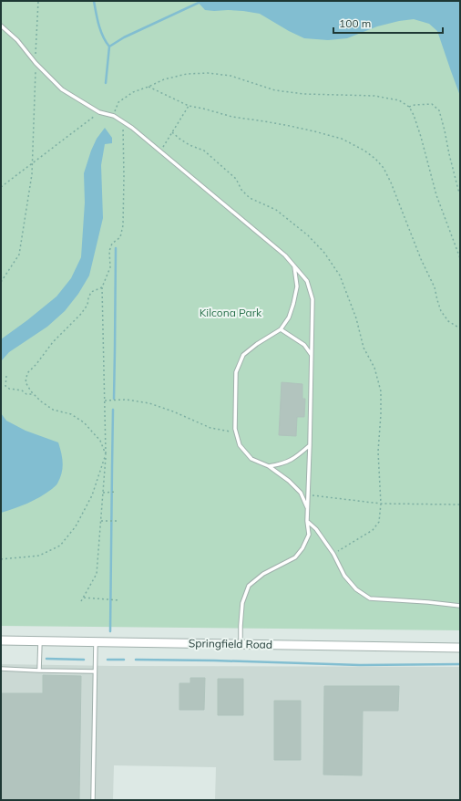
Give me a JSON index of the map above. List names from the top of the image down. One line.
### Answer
{"streets":{"street":["Springfield Road"]},"parks":["Kilcona Park"],"scale_bar":"100 m"}
